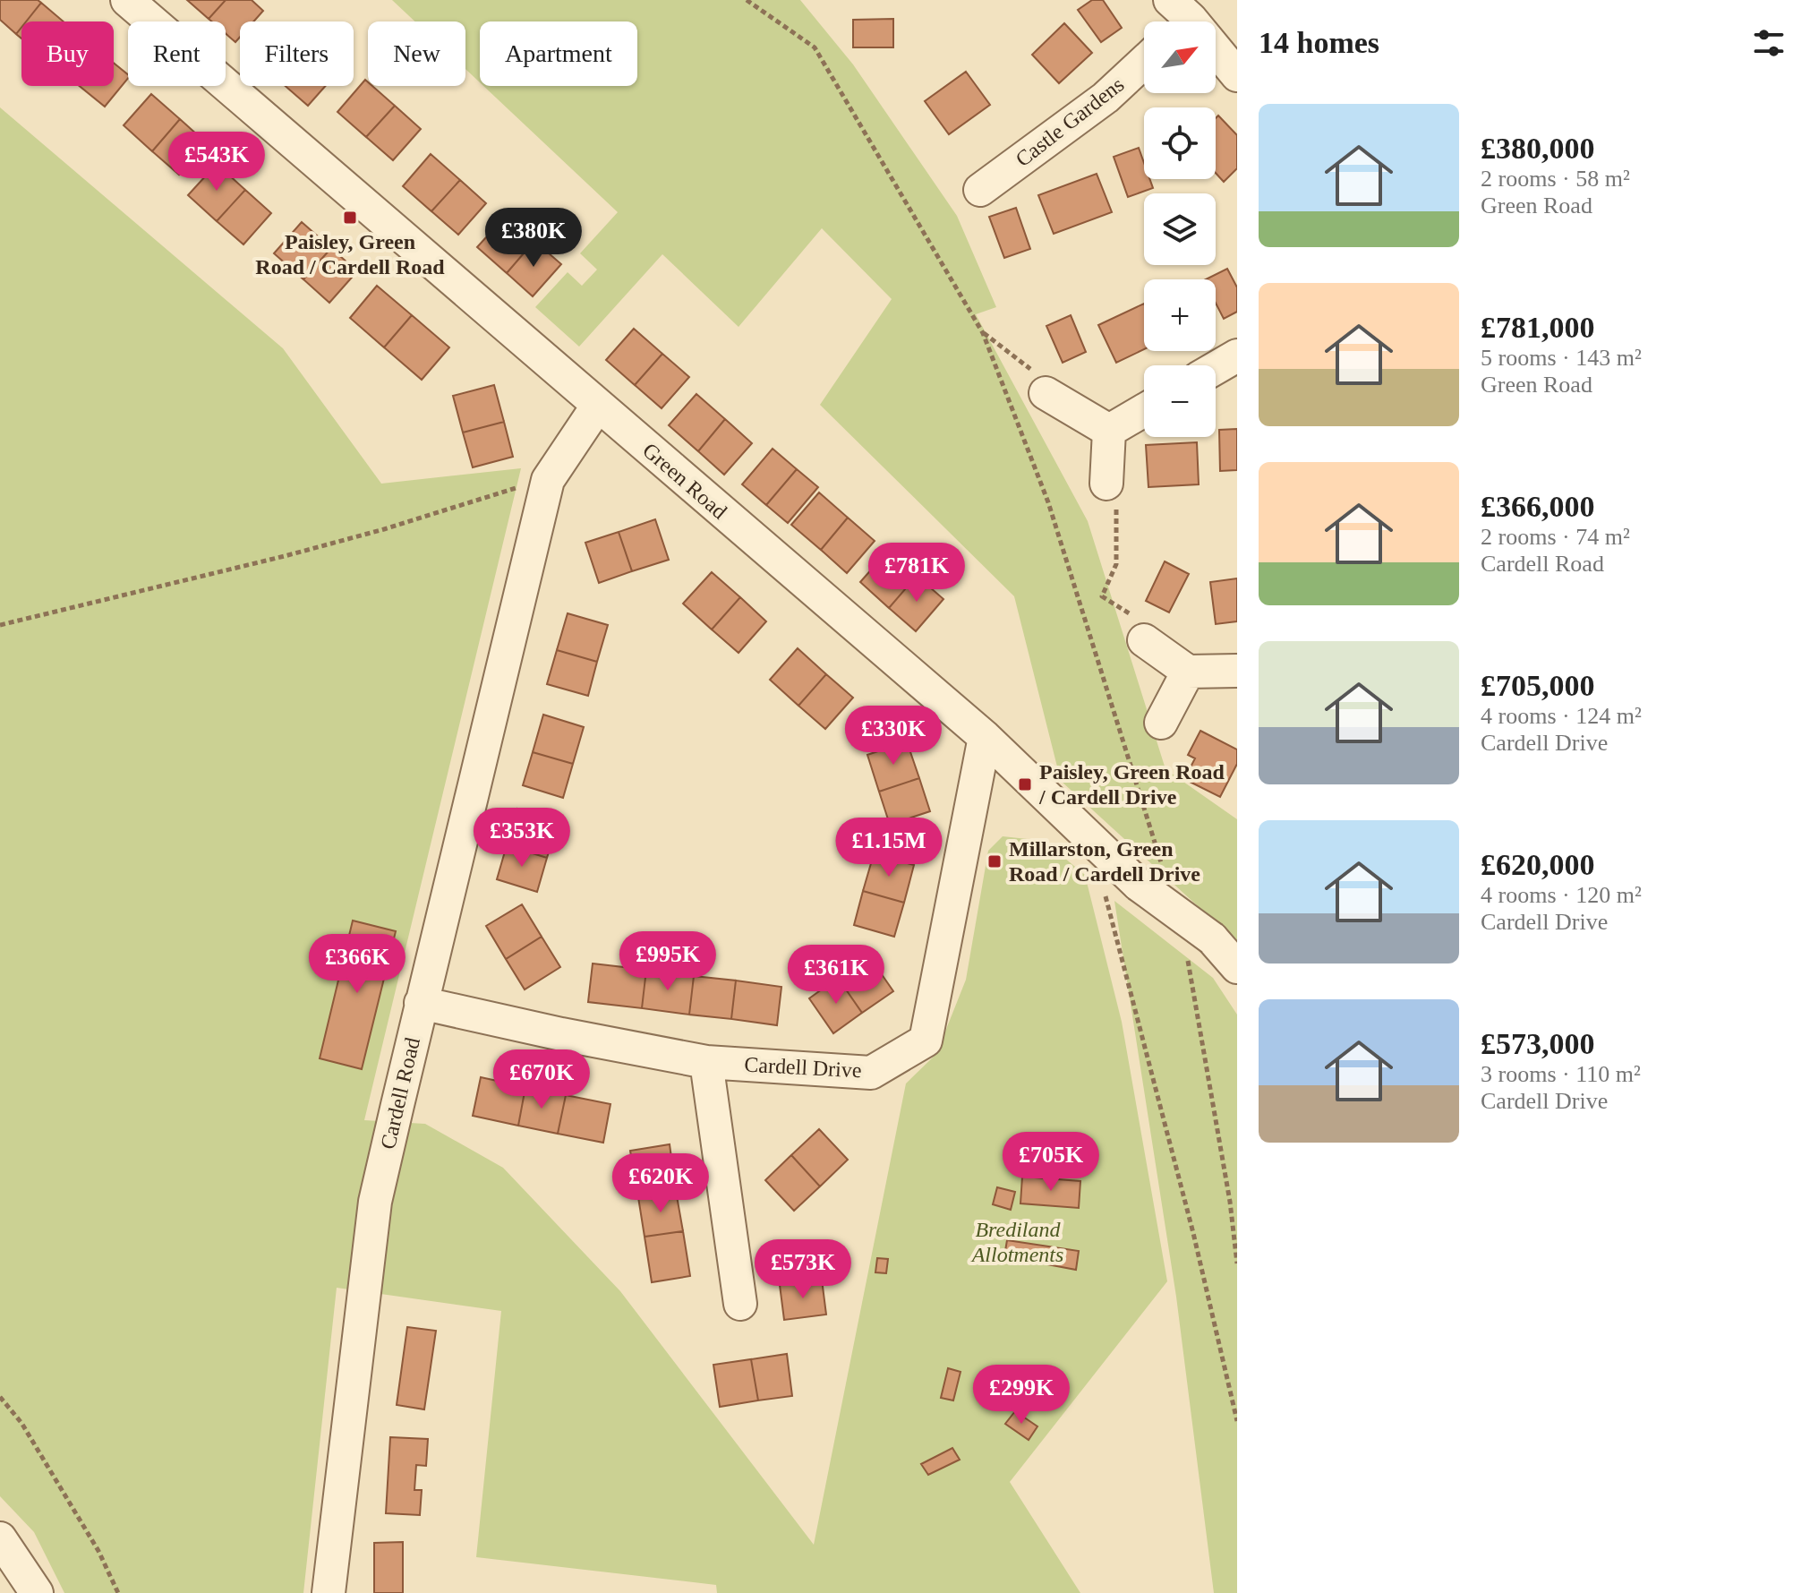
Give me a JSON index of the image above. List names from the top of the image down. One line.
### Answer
{"streets":{"street":["Castle Gardens","Green Road","Cardell Drive","Cardell Road"]},"crossings":[["Green Road","Cardell Drive"],["Green Road","Cardell Road"],["Cardell Drive","Cardell Road"]],"parks":["Brediland Allotments"],"places":{"transit":["Paisley, Green Road / Cardell Road","Paisley, Green Road / Cardell Drive","Millarston, Green Road / Cardell Drive"]},"north":"top right","page":{"heading":"14 homes","map_buttons":["+","−"],"chip":["Buy","Rent","Filters","New","Apartment"],"list":[{"name":"£380,000","note":"2 rooms · 58 m² · Green Road"},{"name":"£781,000","note":"5 rooms · 143 m² · Green Road"},{"name":"£366,000","note":"2 rooms · 74 m² · Cardell Road"},{"name":"£705,000","note":"4 rooms · 124 m² · Cardell Drive"},{"name":"£620,000","note":"4 rooms · 120 m² · Cardell Drive"},{"name":"£573,000","note":"3 rooms · 110 m² · Cardell Drive"}],"price":["£543K","£380K","£781K","£330K","£353K","£1.15M","£995K","£366K","£361K","£670K","£705K","£620K","£573K","£299K"]}}
